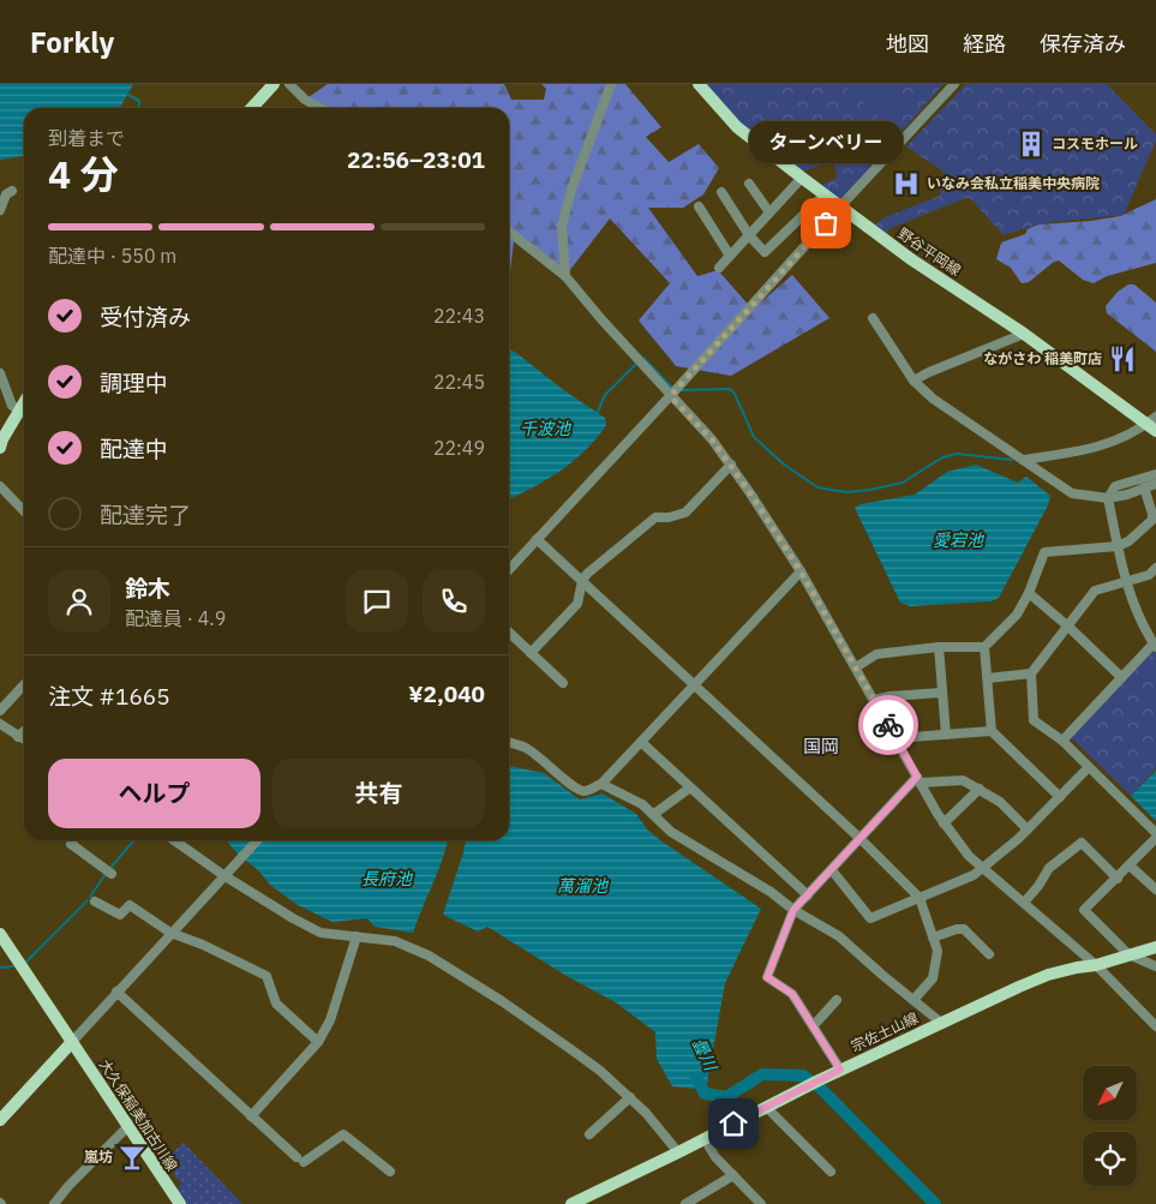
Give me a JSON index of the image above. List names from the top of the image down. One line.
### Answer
{"streets":{"main road":["野谷平岡線","宗佐土山線","大久保稲美加古川線"]},"districts":["国岡"],"water":["千波池","愛宕池","長府池","萬溜池","曇川"],"places":{"building":["コスモホール"],"hospital":["いなみ会私立稲美中央病院"],"other":["ターンベリー"],"restaurant":["ながさわ 稲美町店"],"bar":["嵐坊"]},"north":"bottom left","page":{"header":"Forkly","nav":["地図","経路","保存済み"],"heading":["4 分","到着まで","22:56–23:01"],"panel":["鈴木","配達員 · 4.9","注文 #1665","¥2,040"],"bubble":"ターンベリー","bar":"配達中 · 550 m","list":[["受付済み","22:43"],["調理中","22:45"],["配達中","22:49"],"配達完了"],"buttons":["ヘルプ","共有"]}}
